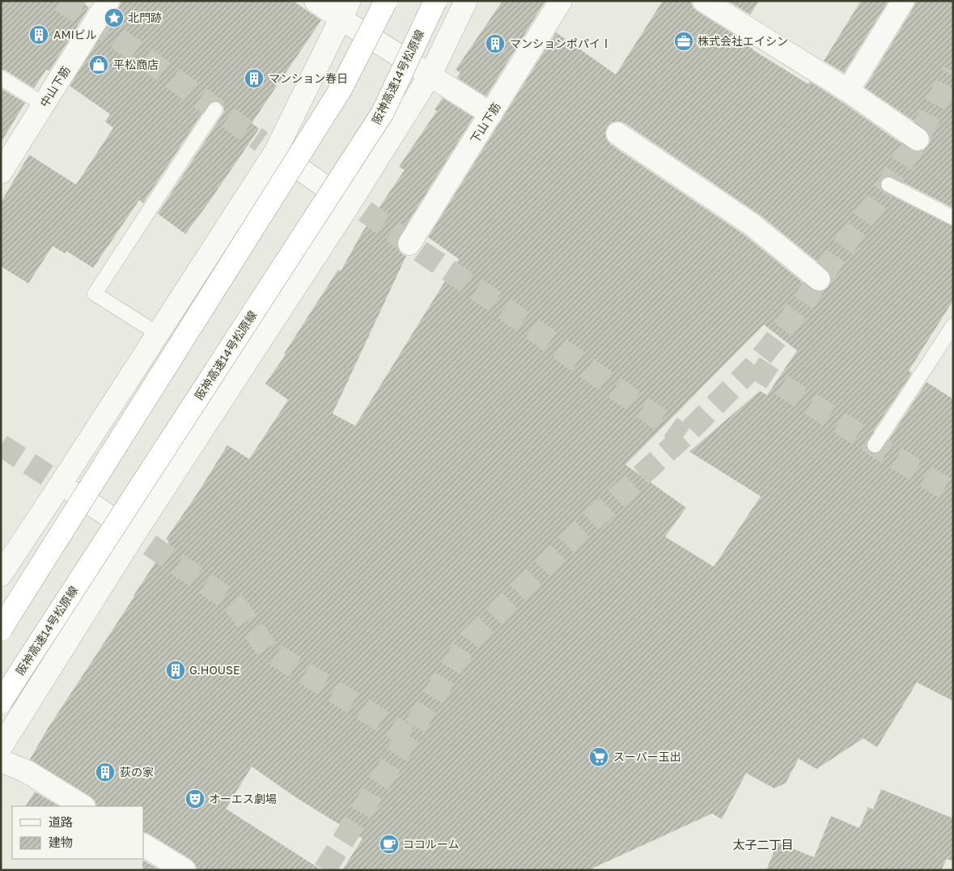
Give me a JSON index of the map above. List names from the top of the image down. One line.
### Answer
{"streets":{"highway":["阪神高速14号松原線"],"street":["中山下筋","下山下筋"]},"districts":["太子二丁目"],"places":{"place":["北門跡"],"building":["AMIビル","マンションポパイⅠ","マンション春日","G.HOUSE","荻の家"],"office":["株式会社エイシン"],"shop":["平松商店"],"supermarket":["スーパー玉出"],"theatre":["オーエス劇場"],"cafe":["ココルーム"]},"legend":["道路","建物"]}
